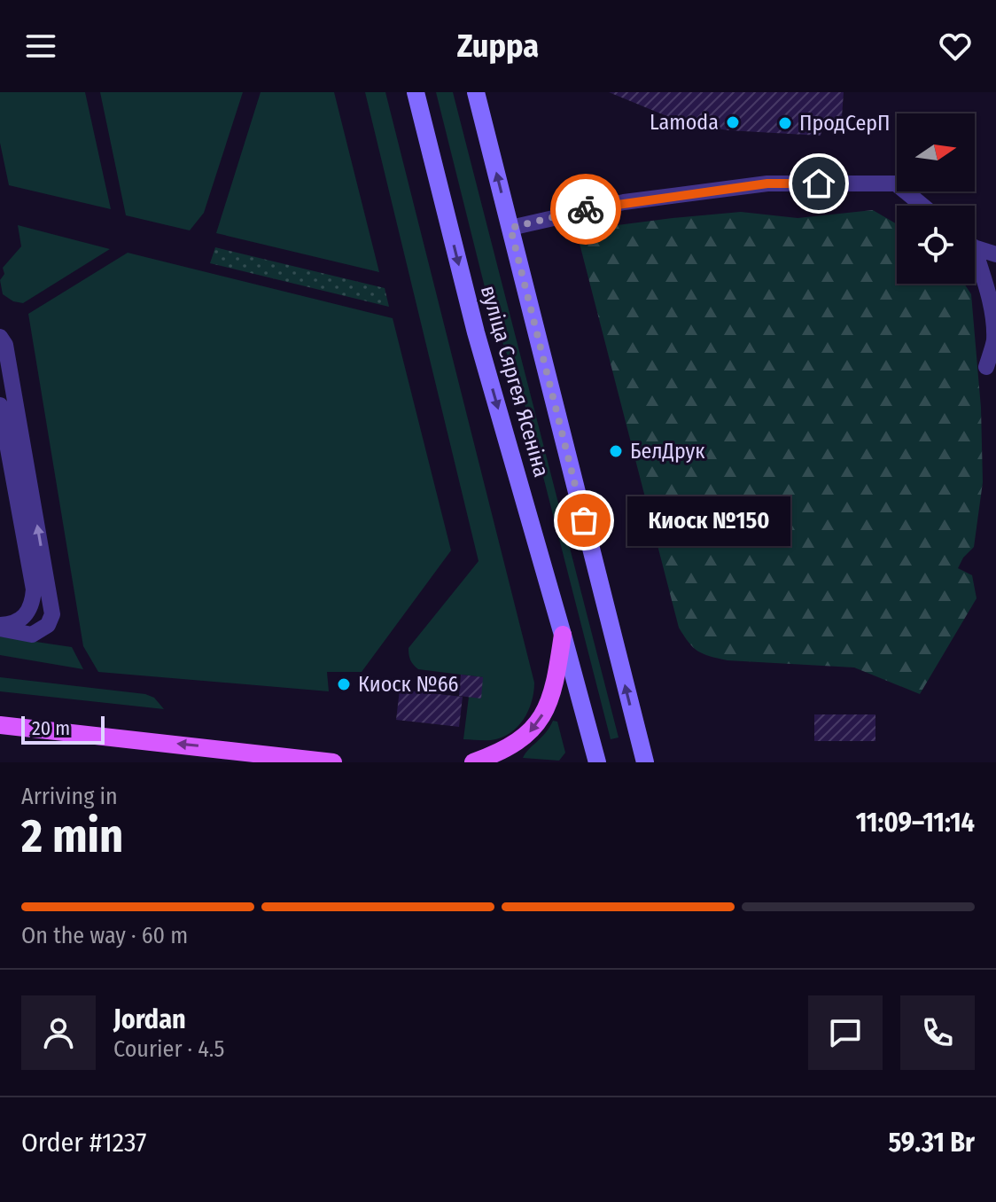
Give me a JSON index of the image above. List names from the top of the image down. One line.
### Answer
{"streets":{"main road":["вуліца Сяргея Ясеніна"]},"places":["Lamoda","ПродСерП","БелДрук","Киоск №150","Киоск №66"],"scale_bar":"20 m","north":"right","page":{"header":"Zuppa","bubble":"Киоск №150","scale":"20 m","heading":["2 min","Arriving in","11:09–11:14"],"panel":["Jordan","Courier · 4.5","Order #1237","59.31 Br"],"bar":"On the way · 60 m"}}
